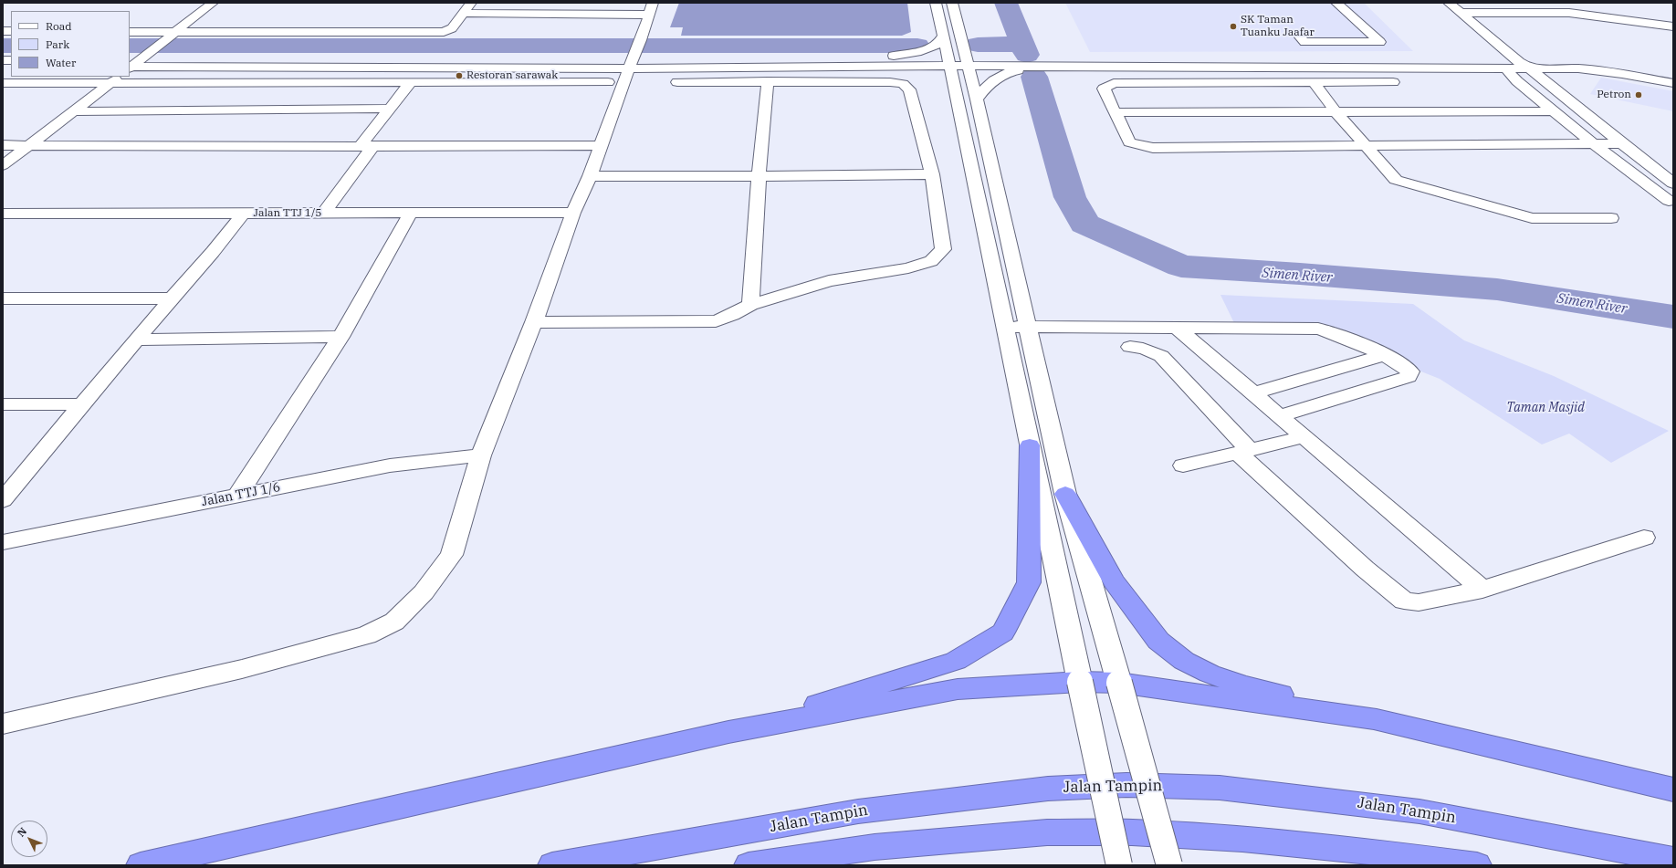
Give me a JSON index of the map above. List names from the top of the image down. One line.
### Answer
{"streets":{"highway":["Jalan Tampin"],"street":["Jalan TTJ 1/5","Jalan TTJ 1/6"]},"water":["Simen River"],"parks":["Taman Masjid"],"places":["SK Taman Tuanku Jaafar","Restoran sarawak","Petron"],"legend":["Road","Park","Water"],"north":"top left"}
